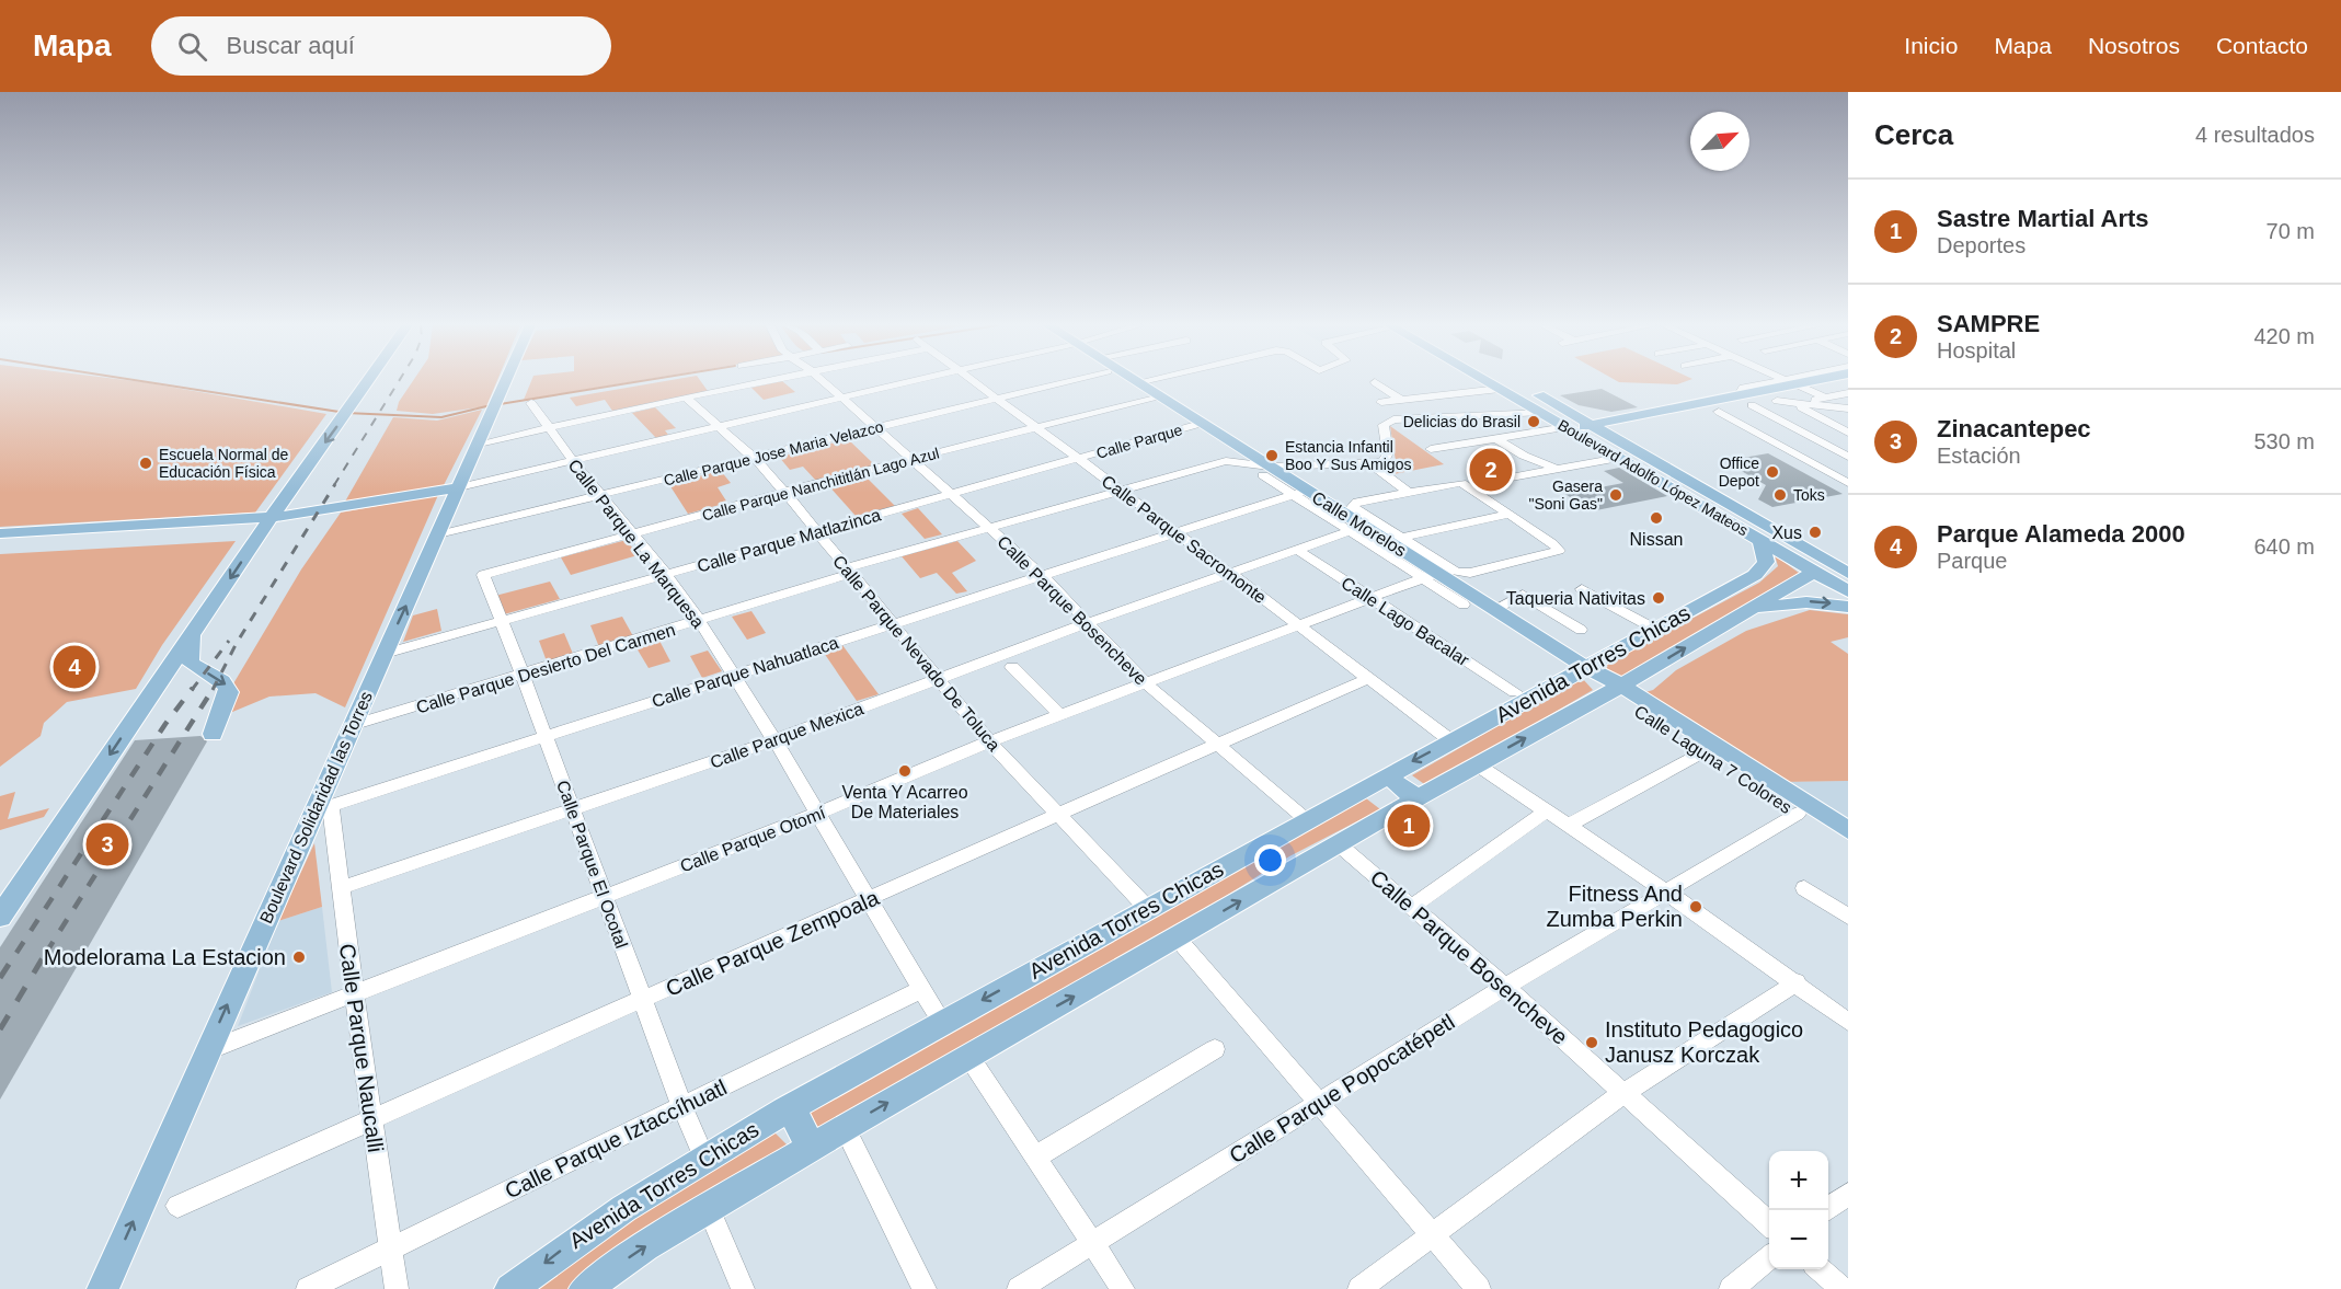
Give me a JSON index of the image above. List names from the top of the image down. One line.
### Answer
{"streets":{"main road":["Boulevard Adolfo López Mateos","Calle Morelos","Avenida Torres Chicas","Calle Laguna 7 Colores","Boulevard Solidaridad las Torres"],"street":["Calle Parque","Calle Parque Jose Maria Velazco","Calle Parque Nanchititlán Lago Azul","Calle Parque Sacromonte","Calle Parque Matlazinca","Calle Parque La Marquesa","Calle Parque Bosencheve","Calle Lago Bacalar","Calle Parque Nevado De Toluca","Calle Parque Desierto Del Carmen","Calle Parque Nahuatlaca","Calle Parque Mexica","Calle Parque Otomí","Calle Parque El Ocotal","Calle Parque Zempoala","Calle Parque Naucalli","Calle Parque Popocatépetl","Calle Parque Iztaccíhuatl"]},"crossings":[["Calle Parque","Calle Morelos"],["Calle Parque","Calle Parque Sacromonte"],["Calle Parque","Calle Parque Matlazinca"],["Calle Parque Jose Maria Velazco","Calle Parque Sacromonte"],["Calle Parque Jose Maria Velazco","Calle Parque La Marquesa"],["Calle Parque Jose Maria Velazco","Calle Parque Bosencheve"],["Calle Parque Jose Maria Velazco","Calle Parque Nevado De Toluca"],["Calle Parque Jose Maria Velazco","Boulevard Solidaridad las Torres"],["Boulevard Adolfo López Mateos","Avenida Torres Chicas"],["Calle Parque Nanchititlán Lago Azul","Calle Morelos"],["Calle Parque Nanchititlán Lago Azul","Calle Parque Sacromonte"],["Calle Parque Nanchititlán Lago Azul","Calle Parque La Marquesa"],["Calle Parque Nanchititlán Lago Azul","Calle Parque Bosencheve"],["Calle Parque Nanchititlán Lago Azul","Calle Parque Nevado De Toluca"],["Calle Parque Nanchititlán Lago Azul","Calle Parque El Ocotal"],["Calle Morelos","Avenida Torres Chicas"],["Calle Morelos","Calle Parque Desierto Del Carmen"],["Calle Morelos","Calle Parque Nahuatlaca"],["Calle Morelos","Calle Parque Mexica"],["Calle Morelos","Calle Laguna 7 Colores"],["Calle Morelos","Calle Parque Otomí"],["Calle Parque Sacromonte","Calle Parque Matlazinca"],["Calle Parque Sacromonte","Avenida Torres Chicas"],["Calle Parque Sacromonte","Calle Parque Desierto Del Carmen"],["Calle Parque Sacromonte","Calle Parque Nahuatlaca"],["Calle Parque Sacromonte","Calle Parque Mexica"],["Calle Parque Sacromonte","Calle Parque Otomí"],["Calle Parque Sacromonte","Calle Parque Zempoala"],["Calle Parque Matlazinca","Calle Parque La Marquesa"],["Calle Parque Matlazinca","Calle Parque Bosencheve"],["Calle Parque Matlazinca","Calle Parque Nevado De Toluca"],["Calle Parque Matlazinca","Boulevard Solidaridad las Torres"],["Calle Parque Matlazinca","Calle Parque El Ocotal"],["Calle Parque La Marquesa","Avenida Torres Chicas"],["Calle Parque La Marquesa","Calle Parque Desierto Del Carmen"],["Calle Parque La Marquesa","Calle Parque Nahuatlaca"],["Calle Parque La Marquesa","Calle Parque Mexica"],["Calle Parque La Marquesa","Calle Parque Otomí"],["Calle Parque La Marquesa","Calle Parque Zempoala"],["Calle Parque La Marquesa","Calle Parque Iztaccíhuatl"],["Calle Parque Bosencheve","Avenida Torres Chicas"],["Calle Parque Bosencheve","Calle Parque Desierto Del Carmen"],["Calle Parque Bosencheve","Calle Parque Nahuatlaca"],["Calle Parque Bosencheve","Calle Parque Mexica"],["Calle Parque Bosencheve","Calle Parque Otomí"],["Calle Parque Bosencheve","Calle Parque Zempoala"],["Calle Parque Bosencheve","Calle Parque Popocatépetl"],["Calle Lago Bacalar","Calle Parque Mexica"],["Calle Lago Bacalar","Calle Parque Otomí"],["Calle Parque Nevado De Toluca","Avenida Torres Chicas"],["Calle Parque Nevado De Toluca","Calle Parque Desierto Del Carmen"],["Calle Parque Nevado De Toluca","Calle Parque Nahuatlaca"],["Calle Parque Nevado De Toluca","Calle Parque Mexica"],["Calle Parque Nevado De Toluca","Calle Parque Otomí"],["Calle Parque Nevado De Toluca","Calle Parque Zempoala"],["Avenida Torres Chicas","Calle Laguna 7 Colores"],["Avenida Torres Chicas","Calle Parque El Ocotal"],["Calle Parque Desierto Del Carmen","Boulevard Solidaridad las Torres"],["Calle Parque Desierto Del Carmen","Calle Parque El Ocotal"],["Calle Parque Nahuatlaca","Boulevard Solidaridad las Torres"],["Calle Parque Nahuatlaca","Calle Parque El Ocotal"],["Calle Parque Nahuatlaca","Calle Parque Naucalli"],["Calle Parque Mexica","Calle Parque El Ocotal"],["Calle Parque Mexica","Calle Parque Naucalli"],["Calle Laguna 7 Colores","Calle Parque Popocatépetl"],["Boulevard Solidaridad las Torres","Calle Parque Otomí"],["Boulevard Solidaridad las Torres","Calle Parque Naucalli"],["Calle Parque Otomí","Calle Parque El Ocotal"],["Calle Parque Otomí","Calle Parque Naucalli"],["Calle Parque El Ocotal","Calle Parque Zempoala"],["Calle Parque El Ocotal","Calle Parque Iztaccíhuatl"],["Calle Parque Zempoala","Calle Parque Naucalli"],["Calle Parque Naucalli","Calle Parque Iztaccíhuatl"]],"one_way":["Boulevard Solidaridad las Torres"],"places":["Delicias do Brasil","Estancia Infantil Boo Y Sus Amigos","Escuela Normal de Educación Física","Office Depot","Gasera \"Soni Gas\"","Toks","Nissan","Xus","Taqueria Nativitas","Venta Y Acarreo De Materiales","Fitness And Zumba Perkin","Modelorama La Estacion","Instituto Pedagogico Janusz Korczak"],"north":"top right","page":{"header":"Mapa","search":"Buscar aquí","nav":["Inicio","Mapa","Nosotros","Contacto"],"heading":["Cerca","4 resultados"],"list":[{"mark":"1","name":"Sastre Martial Arts","note":"Deportes","value":"70 m"},{"mark":"2","name":"SAMPRE","note":"Hospital","value":"420 m"},{"mark":"3","name":"Zinacantepec","note":"Estación","value":"530 m"},{"mark":"4","name":"Parque Alameda 2000","note":"Parque","value":"640 m"}],"pins":["2","4","1","3"],"map_buttons":["+","−"]}}
